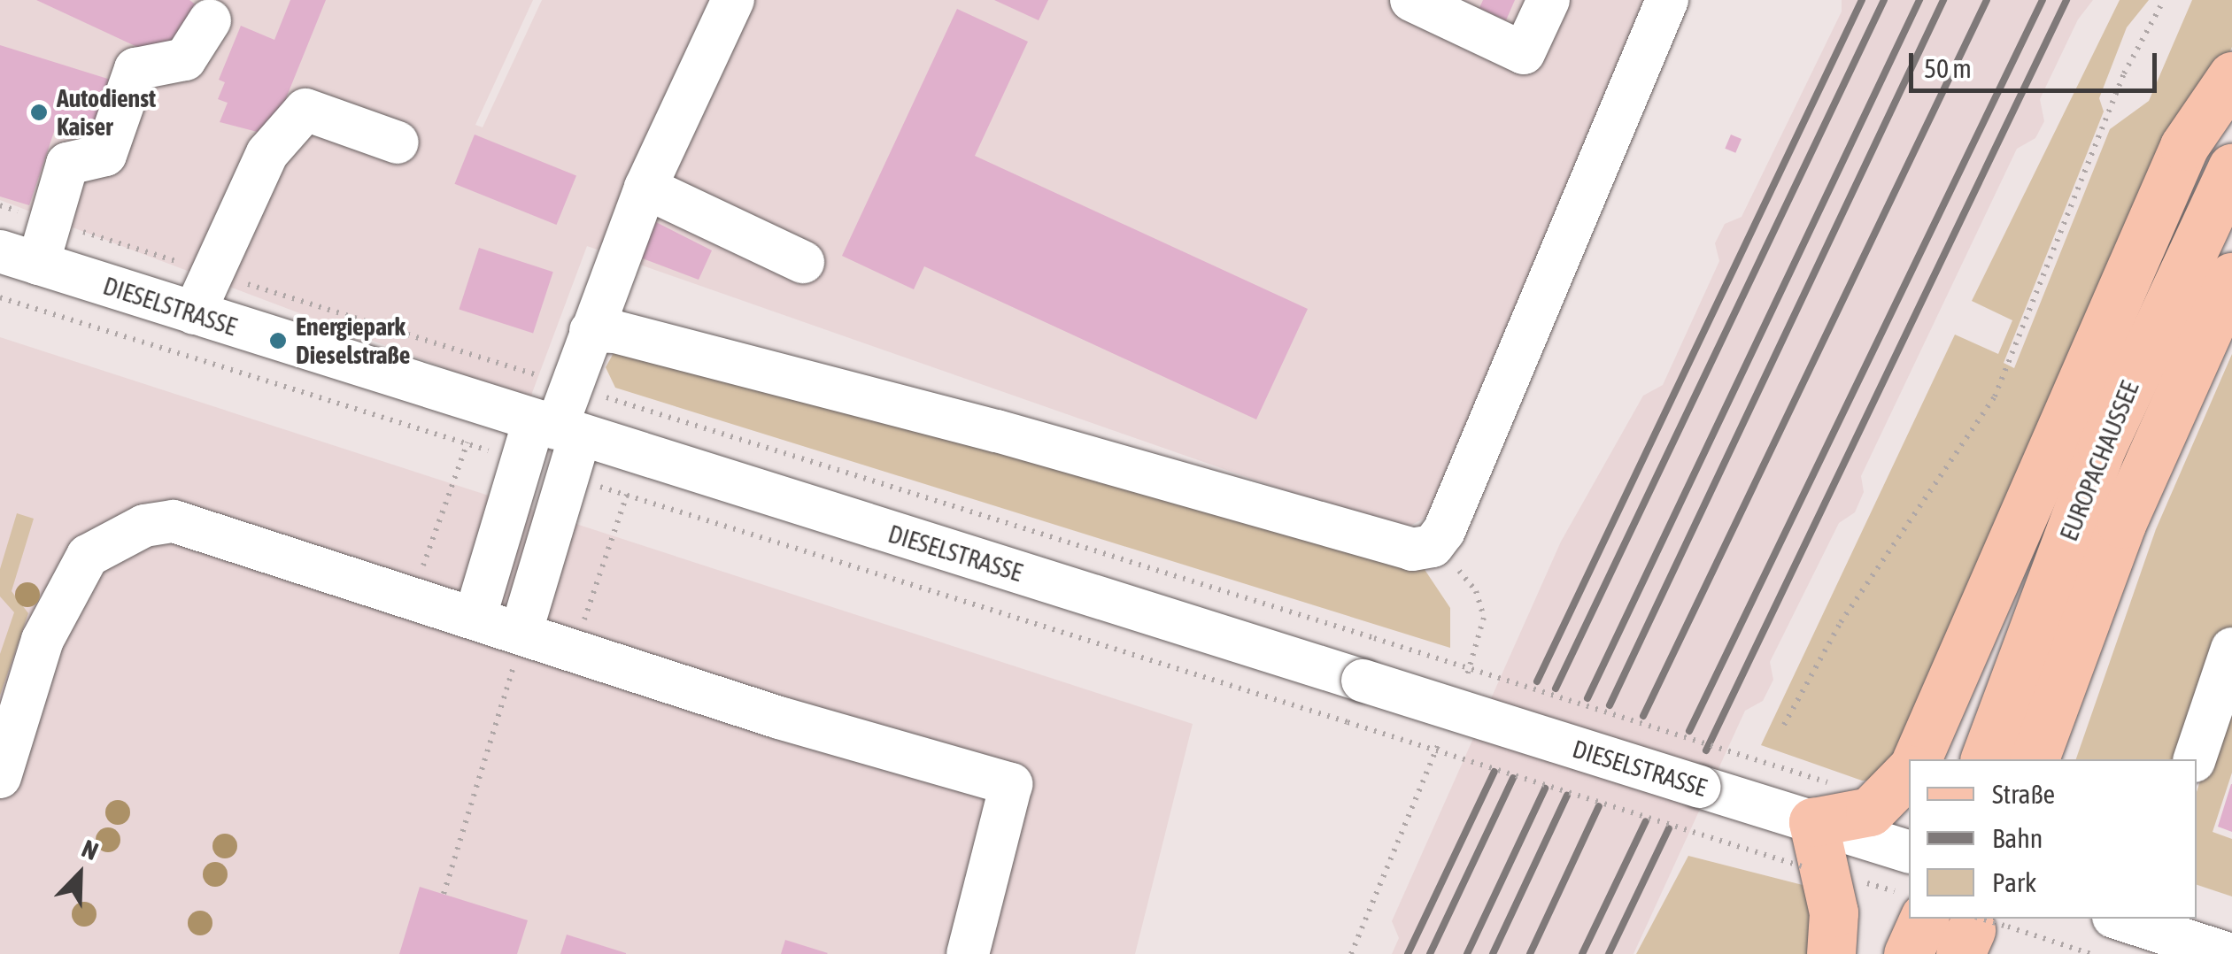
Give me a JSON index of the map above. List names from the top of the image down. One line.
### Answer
{"streets":{"main road":["EUROPACHAUSSEE"],"street":["DIESELSTRASSE"]},"places":["Autodienst Kaiser","Energiepark Dieselstraße"],"legend":["Straße","Bahn","Park"],"scale_bar":"50 m","north":"top right"}
